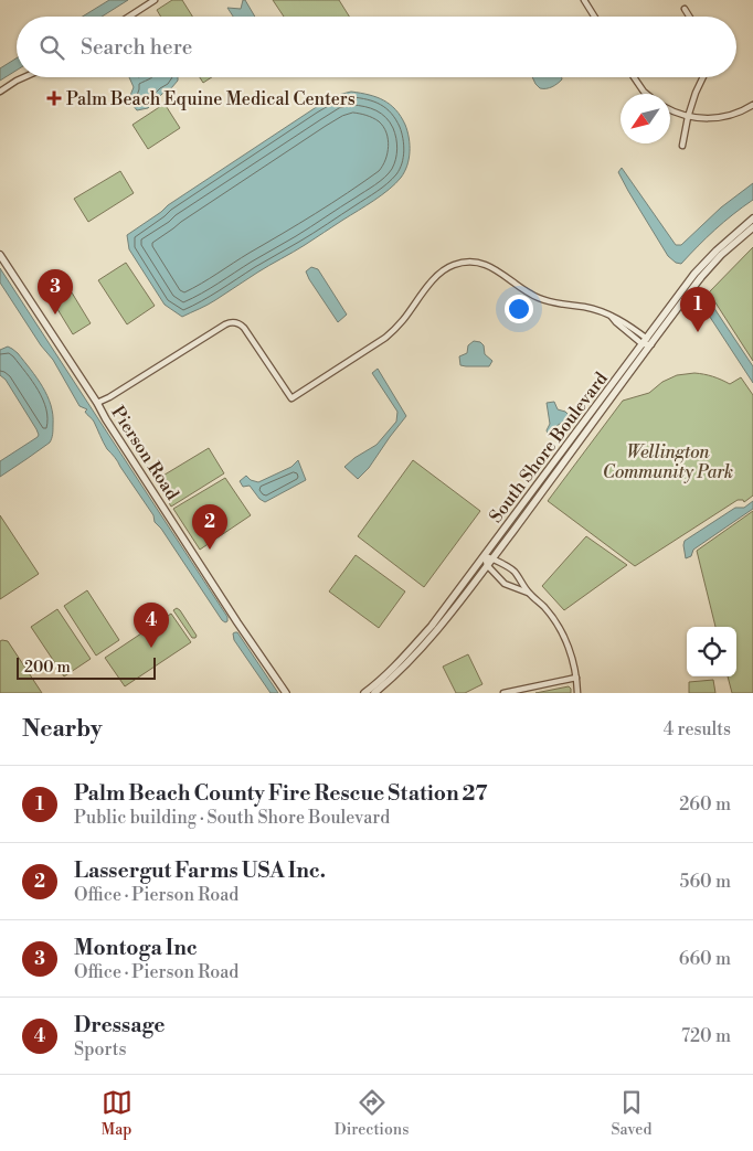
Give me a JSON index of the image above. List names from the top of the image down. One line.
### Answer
{"streets":{"street":["South Shore Boulevard","Pierson Road"]},"parks":["Wellington Community Park"],"places":{"health":["Palm Beach Equine Medical Centers"]},"scale_bar":"200 m","north":"bottom left","page":{"search":"Search here","pins":["3","1","2","4"],"scale":"200 m","heading":["Nearby","4 results"],"list":[{"mark":"1","name":"Palm Beach County Fire Rescue Station 27","note":"Public building · South Shore Boulevard","value":"260 m"},{"mark":"2","name":"Lassergut Farms USA Inc.","note":"Office · Pierson Road","value":"560 m"},{"mark":"3","name":"Montoga Inc","note":"Office · Pierson Road","value":"660 m"},{"mark":"4","name":"Dressage","note":"Sports","value":"720 m"}],"nav":["Map","Directions","Saved"]}}
